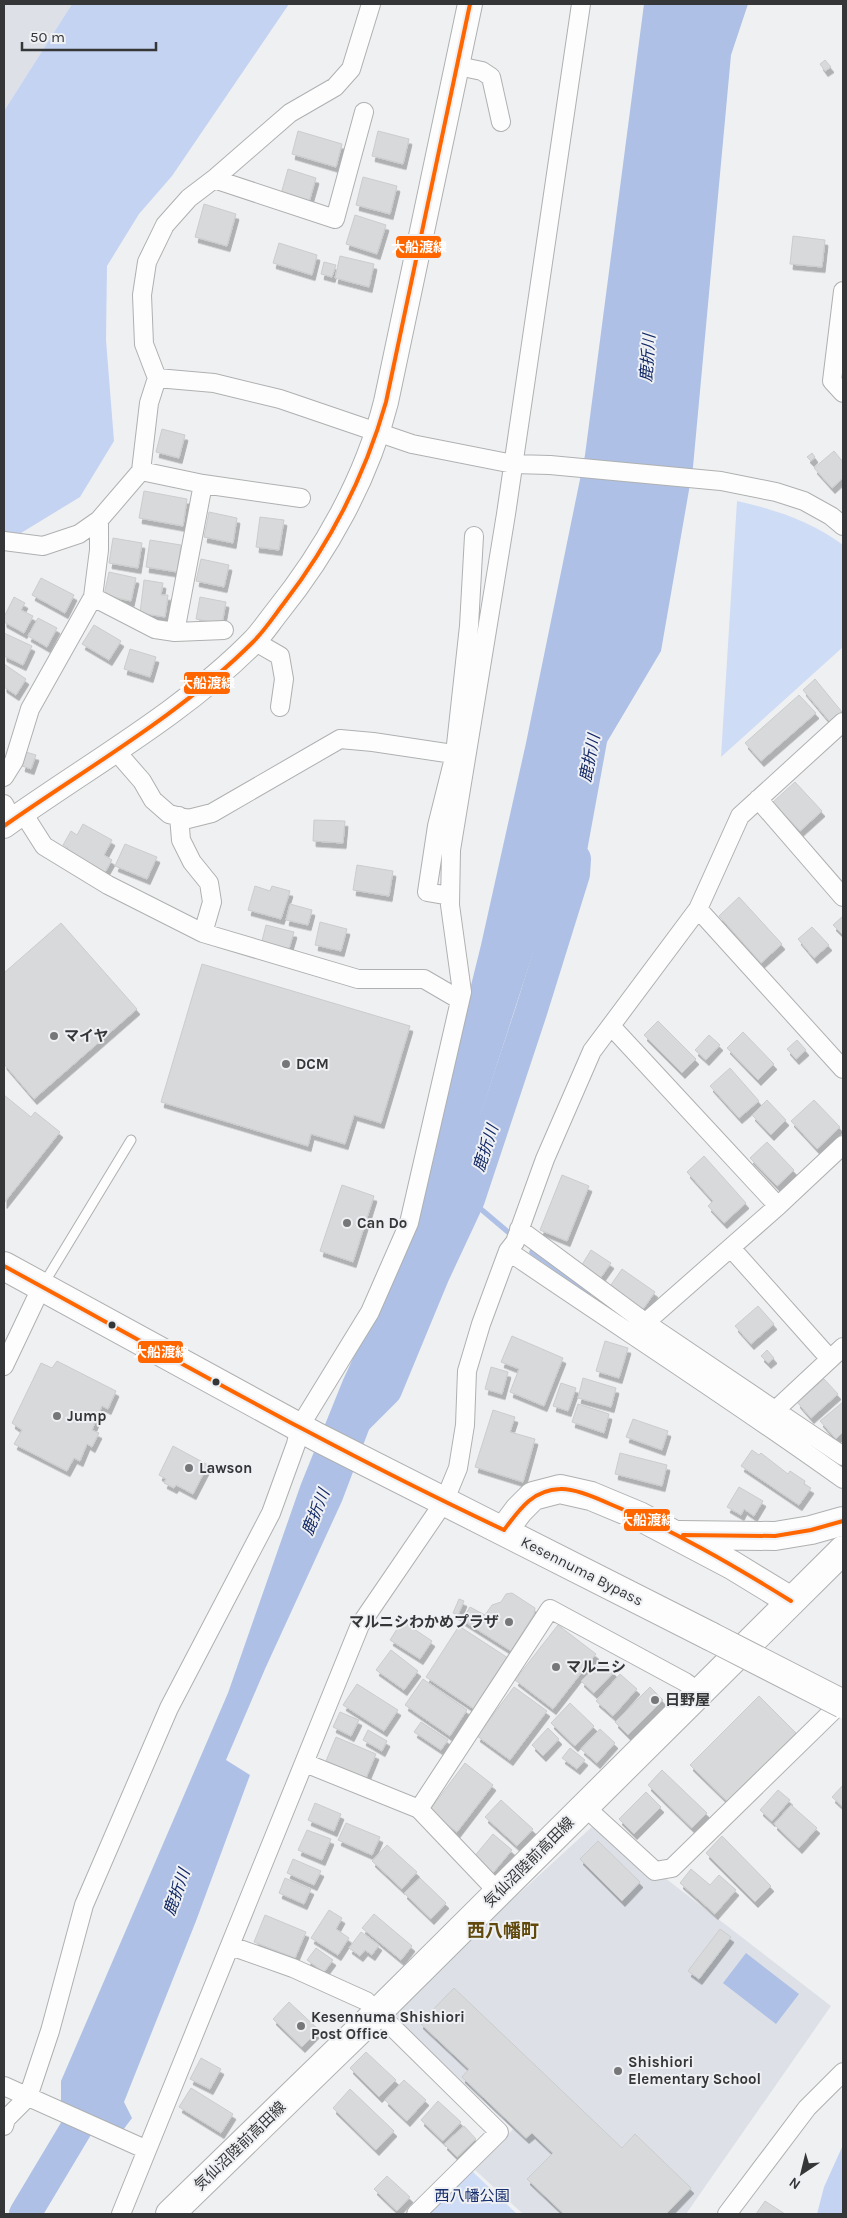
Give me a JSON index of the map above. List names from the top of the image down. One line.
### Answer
{"streets":{"main road":["Kesennuma Bypass","気仙沼陸前高田線"]},"districts":["西八幡町"],"water":["鹿折川"],"parks":["西八幡公園"],"places":["マイヤ","DCM","Can Do","Jump","Lawson","マルニシわかめプラザ","マルニシ","日野屋","Kesennuma Shishiori Post Office","Shishiori Elementary School"],"lines":["transit line 大船渡線"],"scale_bar":"50 m","north":"bottom left"}
